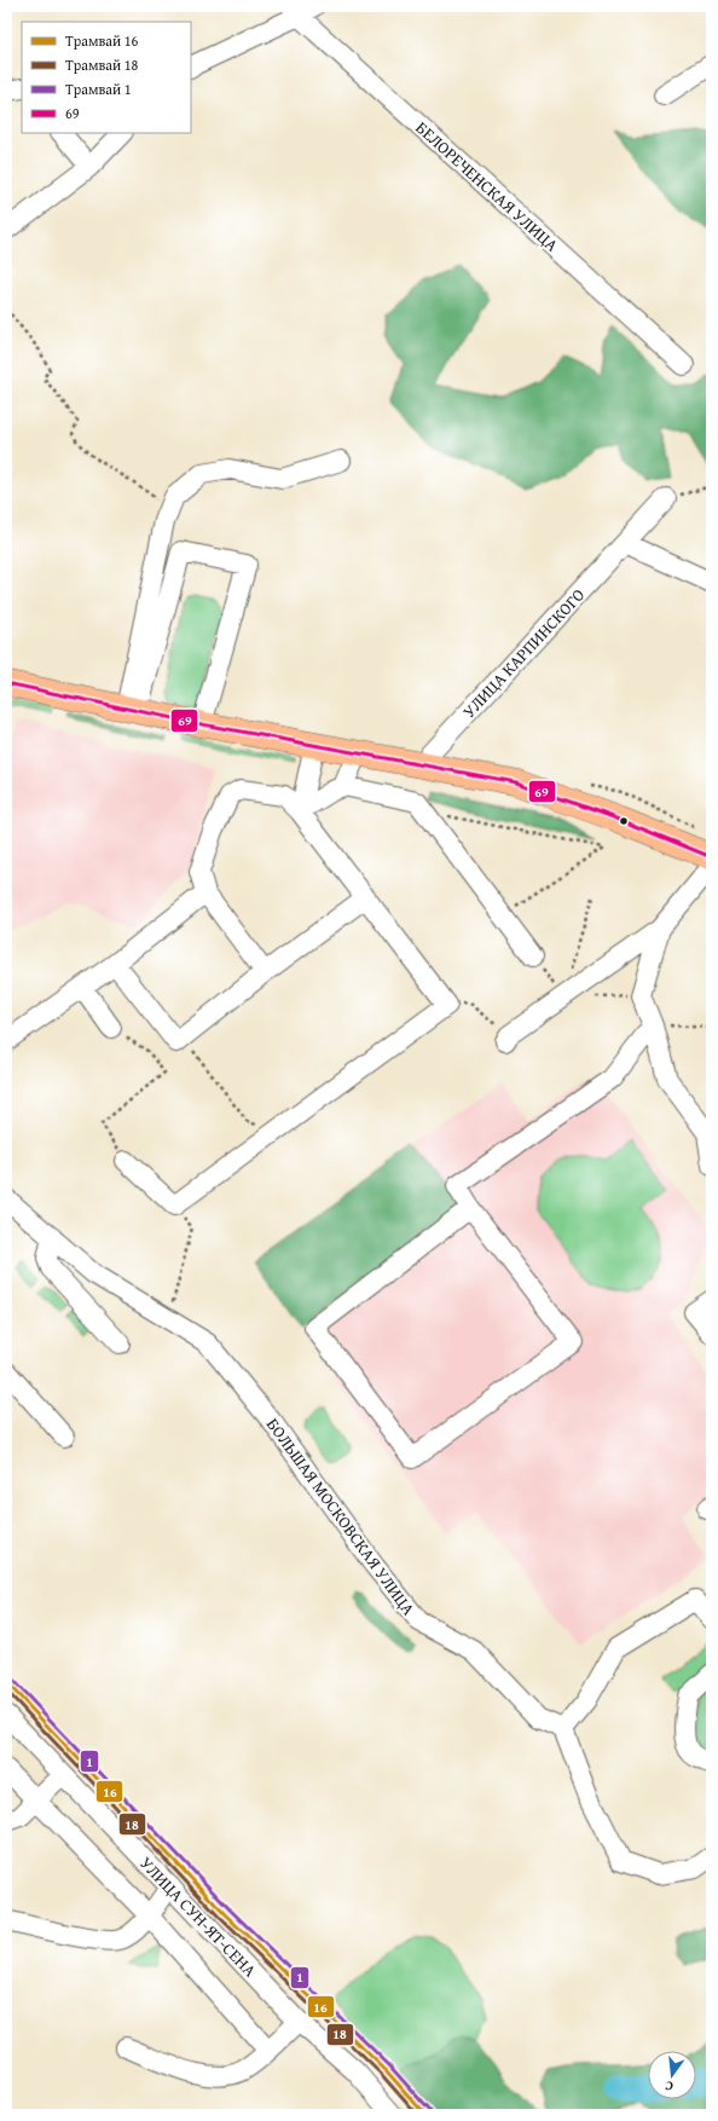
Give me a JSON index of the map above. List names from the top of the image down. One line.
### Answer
{"streets":{"street":["БЕЛОРЕЧЕНСКАЯ УЛИЦА","УЛИЦА КАРПИНСКОГО","БОЛЬШАЯ МОСКОВСКАЯ УЛИЦА","УЛИЦА СУН-ЯТ-СЕНА"]},"lines":["transit line 69","tram line 1","tram line 16","tram line 18"],"legend":["Трамвай 16","Трамвай 18","Трамвай 1","69"],"north":"bottom"}
